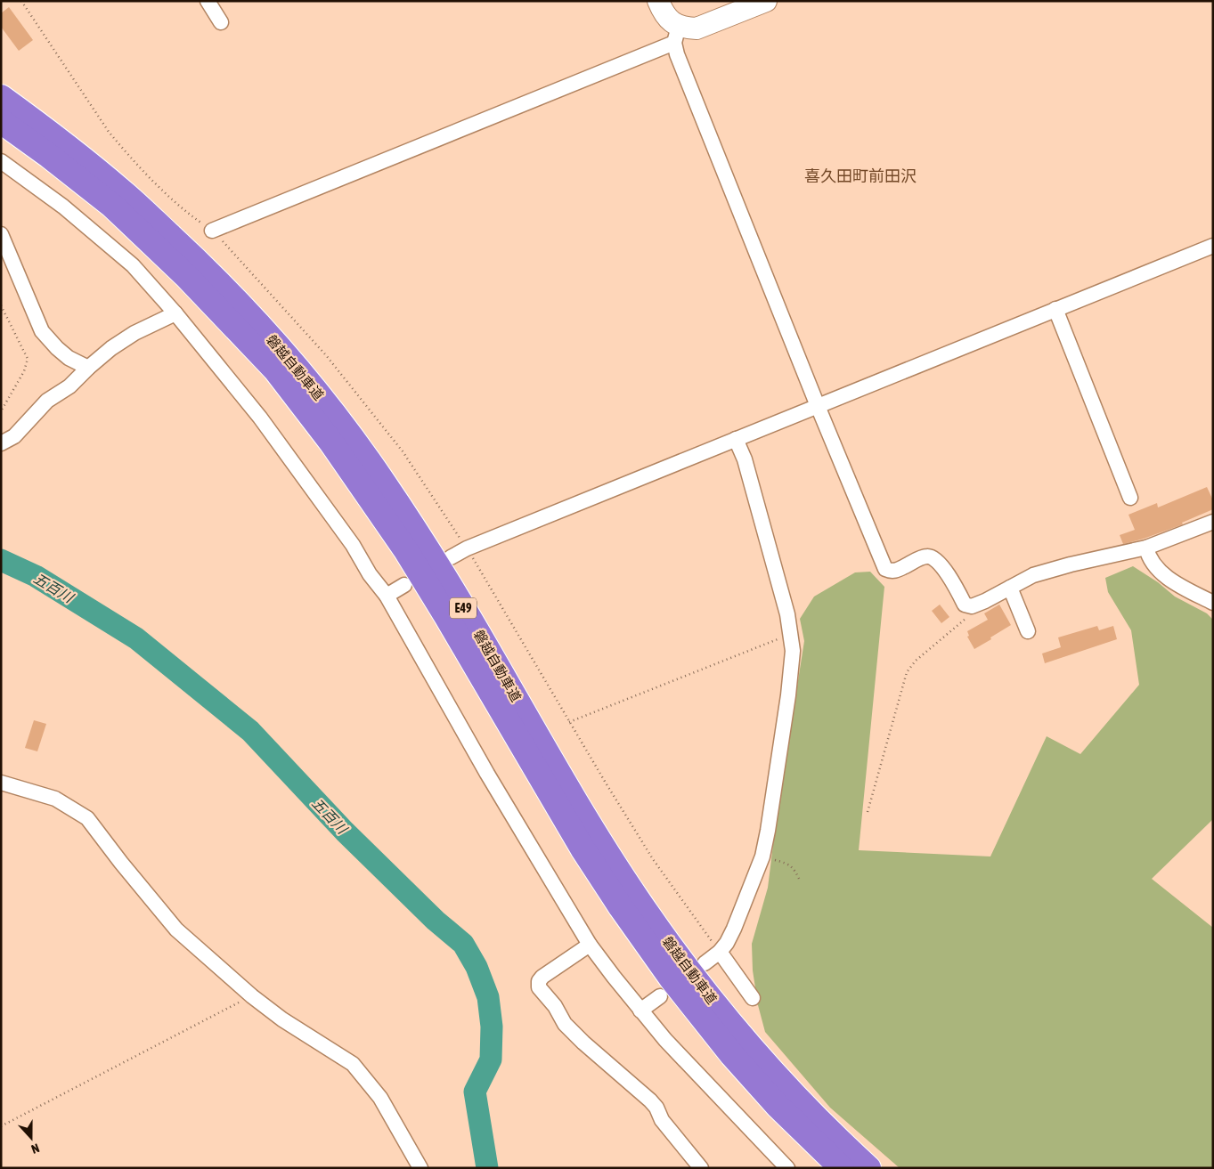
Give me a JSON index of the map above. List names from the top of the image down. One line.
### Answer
{"streets":{"highway":["磐越自動車道","E49"]},"districts":["喜久田町前田沢"],"water":["五百川"],"north":"bottom"}
